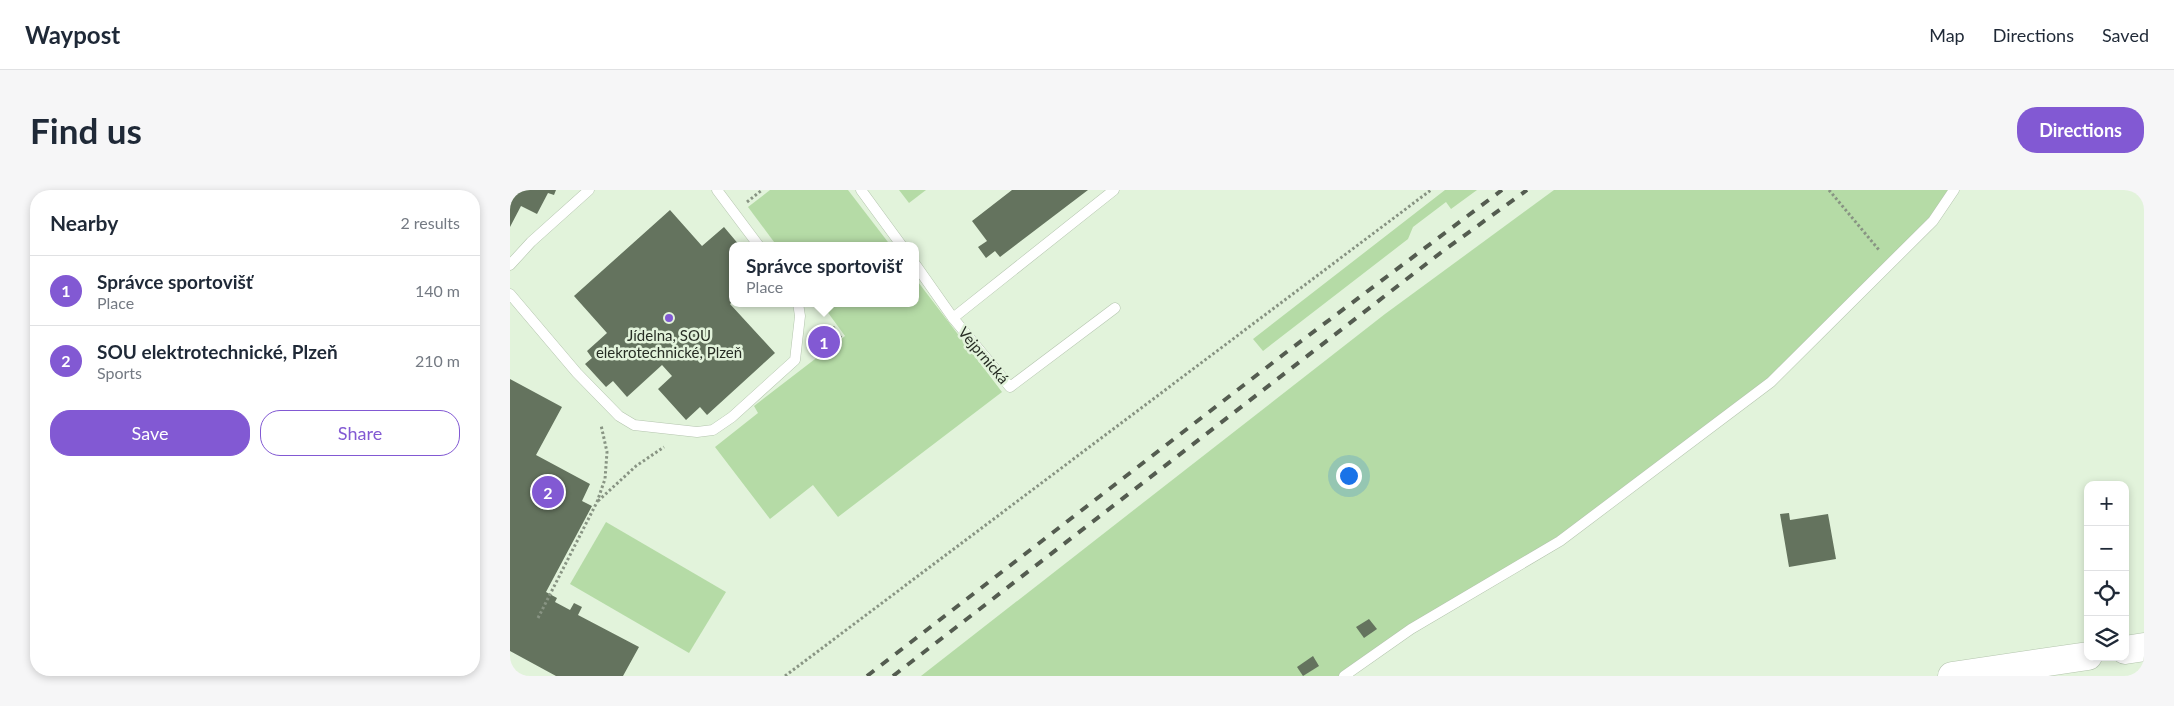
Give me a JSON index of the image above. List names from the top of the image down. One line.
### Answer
{"streets":{"lane":["Vejprnická"]},"places":["Jídelna, SOU elekrotechnické, Plzeň"],"page":{"header":"Waypost","nav":["Map","Directions","Saved"],"buttons":["Directions",["Save","Share"]],"title":"Find us","heading":["Nearby","2 results"],"popup":["Správce sportovišť","Place"],"list":[{"mark":"1","name":"Správce sportovišť","note":"Place","value":"140 m"},{"mark":"2","name":"SOU elektrotechnické, Plzeň","note":"Sports","value":"210 m"}],"pins":["1","2"],"map_buttons":["+","−"]}}
